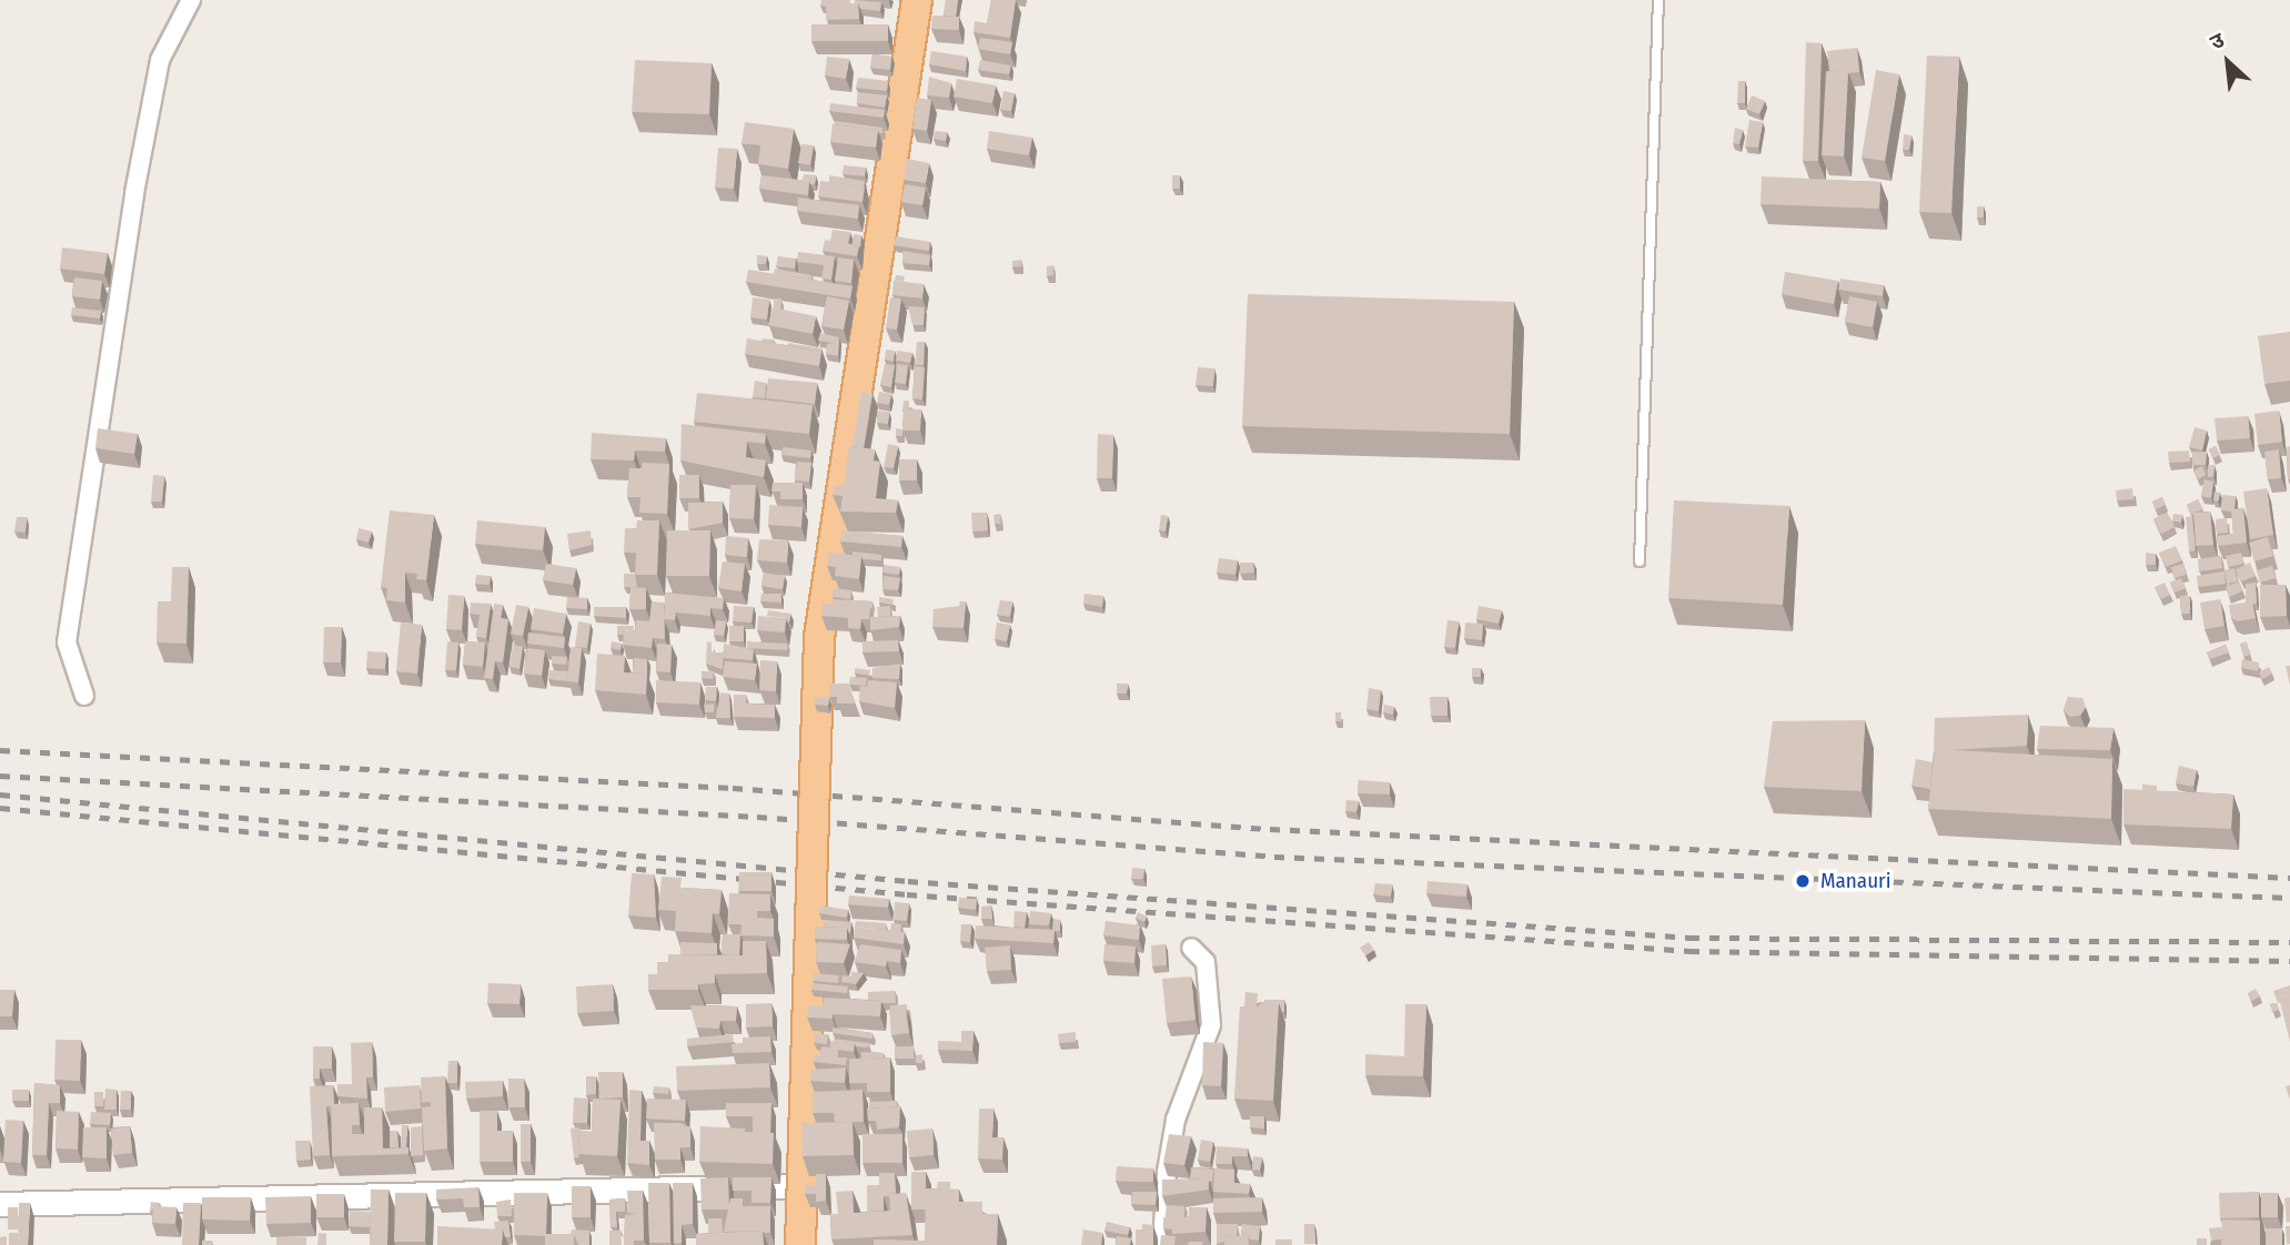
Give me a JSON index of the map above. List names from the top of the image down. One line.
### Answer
{"places":["Manauri"],"north":"top left"}
